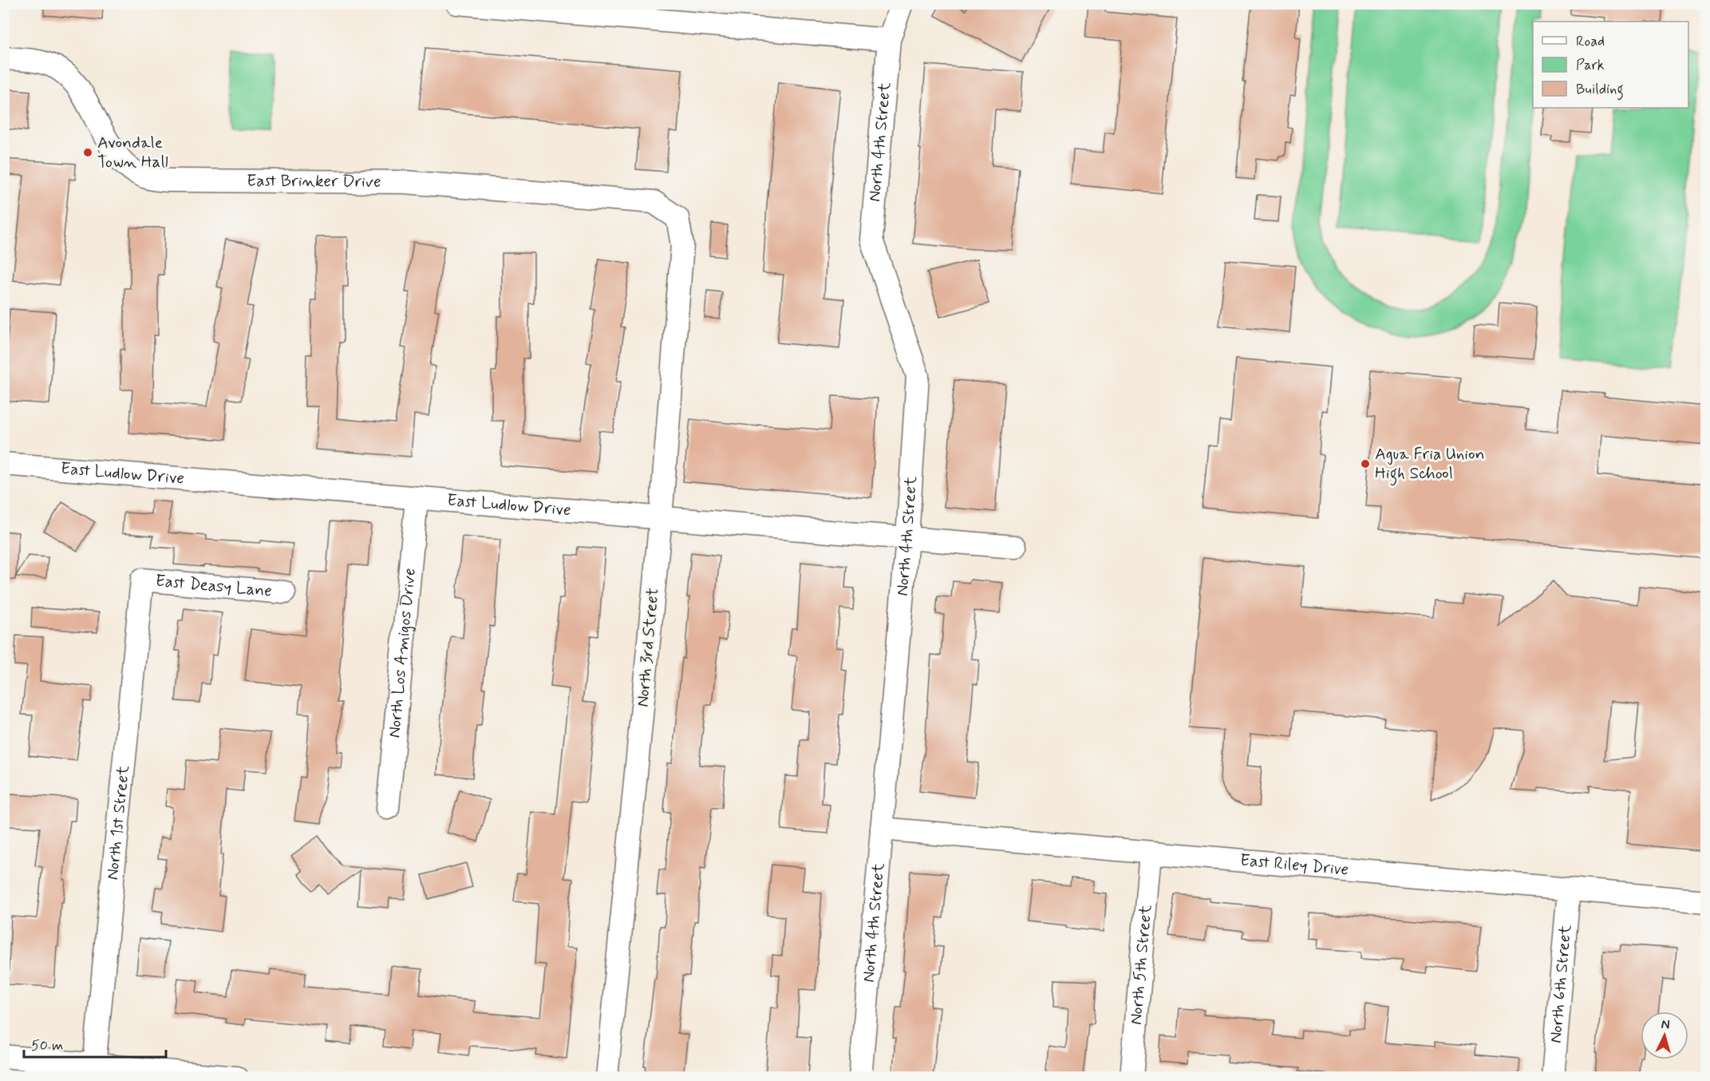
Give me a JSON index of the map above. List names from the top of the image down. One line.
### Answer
{"streets":{"street":["North 4th Street","East Brinker Drive","East Ludlow Drive","East Deasy Lane","North 3rd Street","North Los Amigos Drive","North 1st Street","East Riley Drive","North 5th Street","North 6th Street"]},"crossings":[["North 4th Street","East Ludlow Drive"],["North 4th Street","East Riley Drive"],["East Brinker Drive","North 3rd Street"],["East Ludlow Drive","North 3rd Street"],["East Ludlow Drive","North Los Amigos Drive"],["East Deasy Lane","North 1st Street"],["East Riley Drive","North 5th Street"],["East Riley Drive","North 6th Street"]],"places":["Avondale Town Hall","Agua Fria Union High School"],"legend":["Road","Park","Building"],"scale_bar":"50 m","north":"top"}
